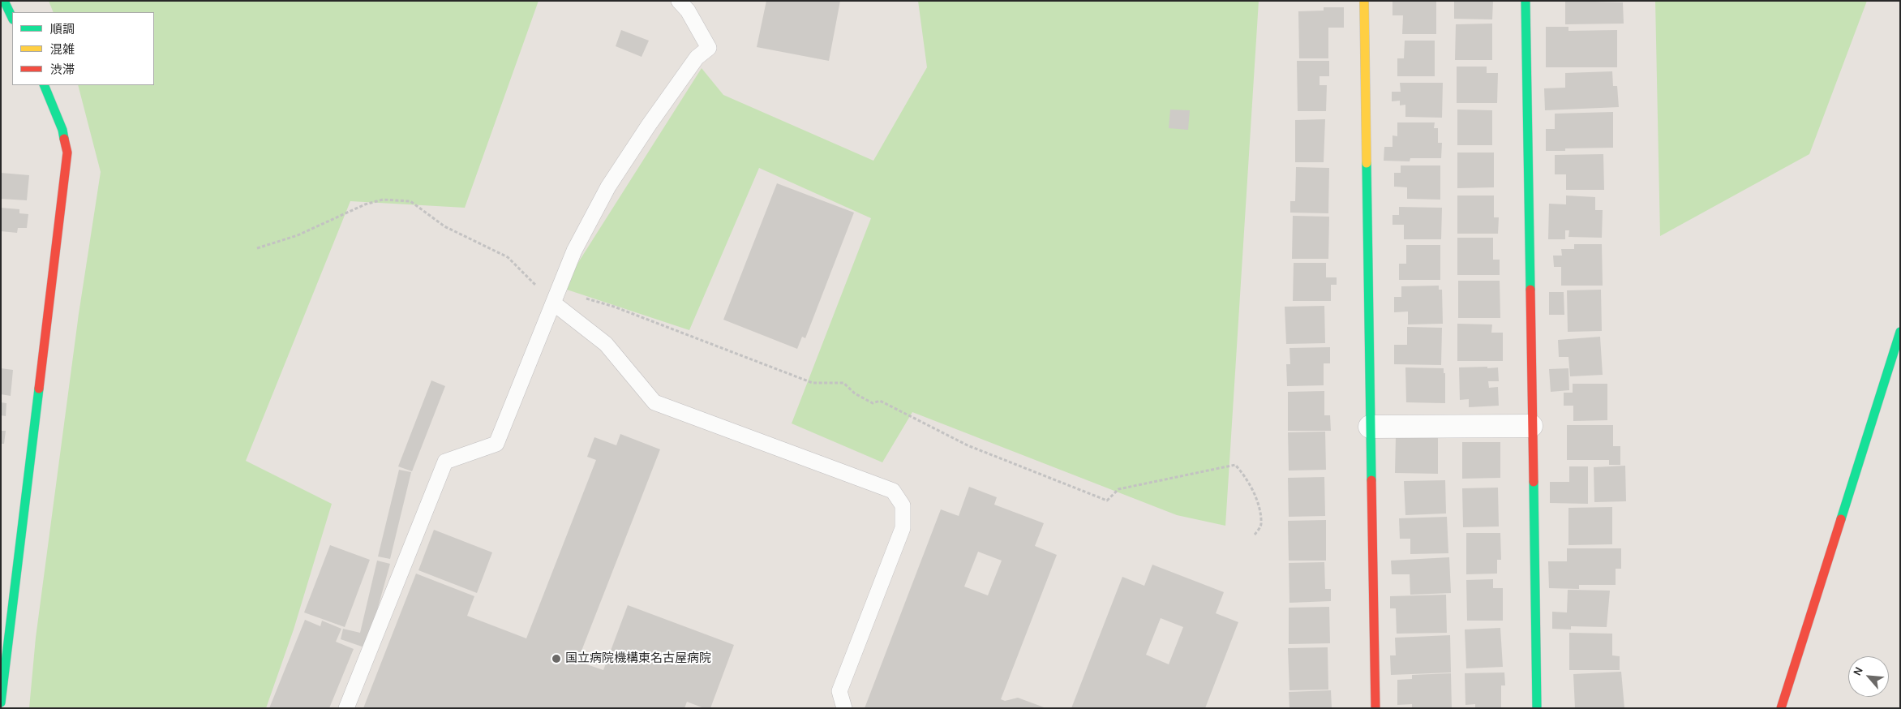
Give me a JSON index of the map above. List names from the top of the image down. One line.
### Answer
{"places":["国立病院機構東名古屋病院"],"legend":["順調","混雑","渋滞"],"north":"top left"}
